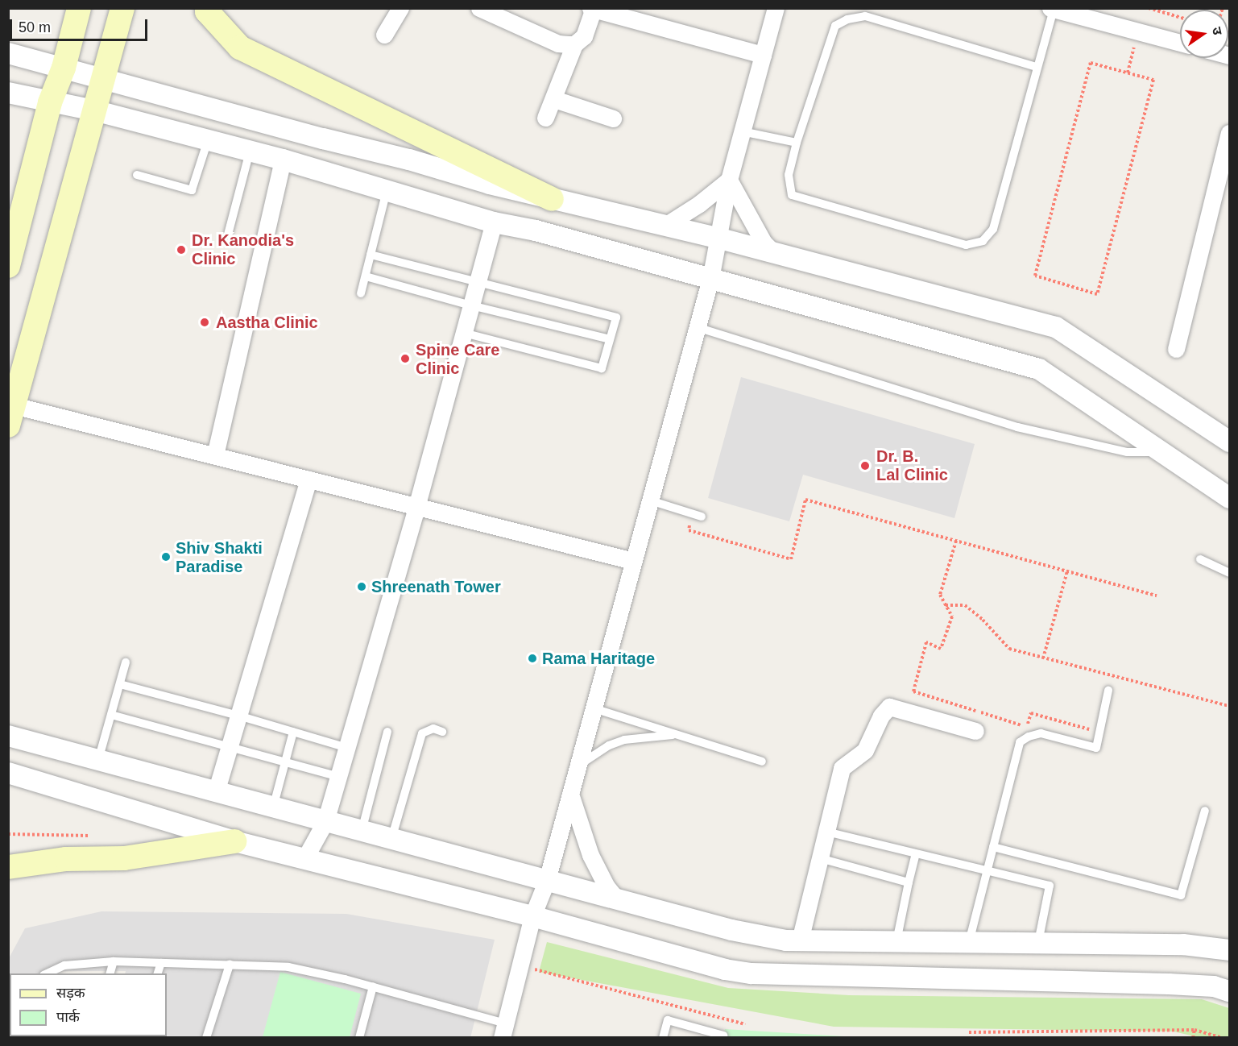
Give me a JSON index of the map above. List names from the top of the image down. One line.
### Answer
{"places":["Dr. Kanodia's Clinic","Aastha Clinic","Spine Care Clinic","Dr. B. Lal Clinic","Shiv Shakti Paradise","Shreenath Tower","Rama Haritage"],"legend":["सड़क","पार्क"],"scale_bar":"50 m","north":"right"}
